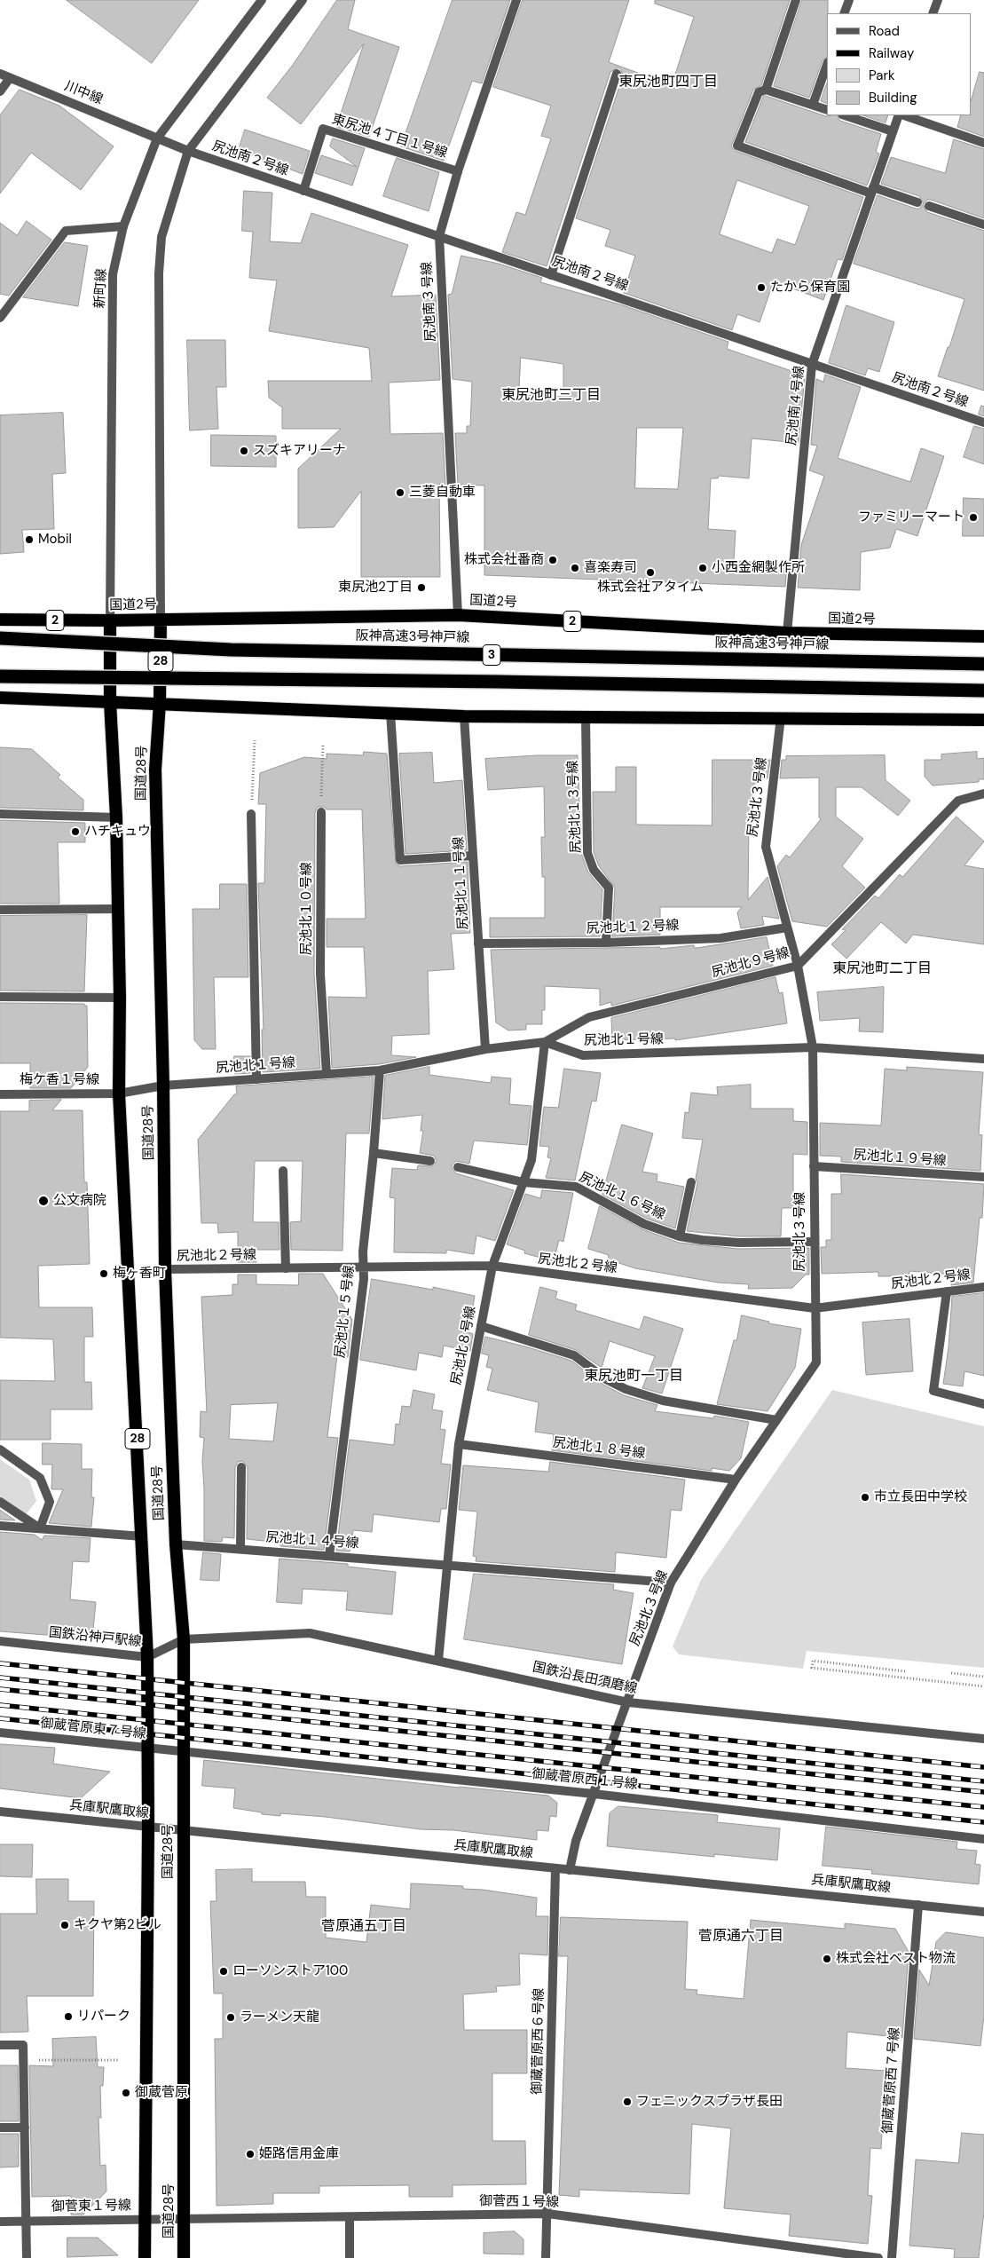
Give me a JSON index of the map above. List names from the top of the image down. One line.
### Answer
{"streets":{"highway":["国道2号","2","阪神高速3号神戸線","3","28","国道28号"],"street":["川中線","東尻池４丁目１号線","尻池南２号線","新町線","尻池南３号線","尻池南４号線","尻池北３号線","尻池北１３号線","尻池北１１号線","尻池北１０号線","尻池北１２号線","尻池北９号線","尻池北１号線","梅ケ香１号線","尻池北１９号線","尻池北１６号線","尻池北２号線","尻池北１５号線","尻池北８号線","尻池北１８号線","尻池北１４号線","国鉄沿神戸駅線","国鉄沿長田須磨線","御蔵菅原東７号線","御蔵菅原西１号線","兵庫駅鷹取線","御蔵菅原西６号線","御蔵菅原西７号線","御菅西１号線","御菅東１号線"]},"crossings":[["川中線","尻池南２号線"],["川中線","新町線"],["東尻池４丁目１号線","尻池南２号線"],["東尻池４丁目１号線","尻池南３号線"],["尻池南２号線","尻池南３号線"],["尻池南２号線","尻池南４号線"],["新町線","国道2号"],["新町線","国道28号"],["尻池南３号線","国道2号"],["尻池南４号線","国道2号"],["国道2号","国道28号"],["国道28号","尻池北１号線"],["国道28号","梅ケ香１号線"],["国道28号","尻池北２号線"],["国道28号","尻池北１４号線"],["国道28号","国鉄沿神戸駅線"],["国道28号","国鉄沿長田須磨線"],["国道28号","御蔵菅原東７号線"],["国道28号","御蔵菅原西１号線"],["国道28号","兵庫駅鷹取線"],["国道28号","御菅西１号線"],["国道28号","御菅東１号線"],["尻池北３号線","尻池北１２号線"],["尻池北３号線","尻池北９号線"],["尻池北３号線","尻池北１号線"],["尻池北３号線","尻池北１９号線"],["尻池北３号線","尻池北１６号線"],["尻池北３号線","尻池北２号線"],["尻池北３号線","尻池北１８号線"],["尻池北３号線","尻池北１４号線"],["尻池北３号線","国鉄沿長田須磨線"],["尻池北３号線","御蔵菅原西１号線"],["尻池北３号線","兵庫駅鷹取線"],["尻池北１３号線","尻池北１２号線"],["尻池北１１号線","尻池北１２号線"],["尻池北１１号線","尻池北１号線"],["尻池北１０号線","尻池北１号線"],["尻池北９号線","尻池北１号線"],["尻池北９号線","尻池北８号線"],["尻池北１号線","梅ケ香１号線"],["尻池北１号線","尻池北１５号線"],["尻池北１号線","尻池北８号線"],["尻池北１６号線","尻池北８号線"],["尻池北２号線","尻池北１５号線"],["尻池北２号線","尻池北８号線"],["尻池北１５号線","尻池北１４号線"],["尻池北８号線","尻池北１８号線"],["尻池北８号線","尻池北１４号線"],["尻池北８号線","国鉄沿長田須磨線"],["国鉄沿神戸駅線","国鉄沿長田須磨線"],["御蔵菅原東７号線","御蔵菅原西１号線"],["兵庫駅鷹取線","御蔵菅原西６号線"],["兵庫駅鷹取線","御蔵菅原西７号線"],["御蔵菅原西６号線","御菅西１号線"],["御菅西１号線","御菅東１号線"]],"districts":["東尻池町四丁目","東尻池町三丁目","東尻池町二丁目","東尻池町一丁目","菅原通五丁目","菅原通六丁目"],"places":["たから保育園","スズキアリーナ","三菱自動車","ファミリーマート","Mobil","株式会社番商","喜楽寿司","小西金網製作所","株式会社アタイム","東尻池2丁目","ハチキュウ","公文病院","梅ヶ香町","市立長田中学校","キクヤ第2ビル","株式会社ベスト物流","ローソンストア100","リパーク","ラーメン天龍","御蔵菅原","フェニックスプラザ長田","姫路信用金庫"],"legend":["Road","Railway","Park","Building"]}
